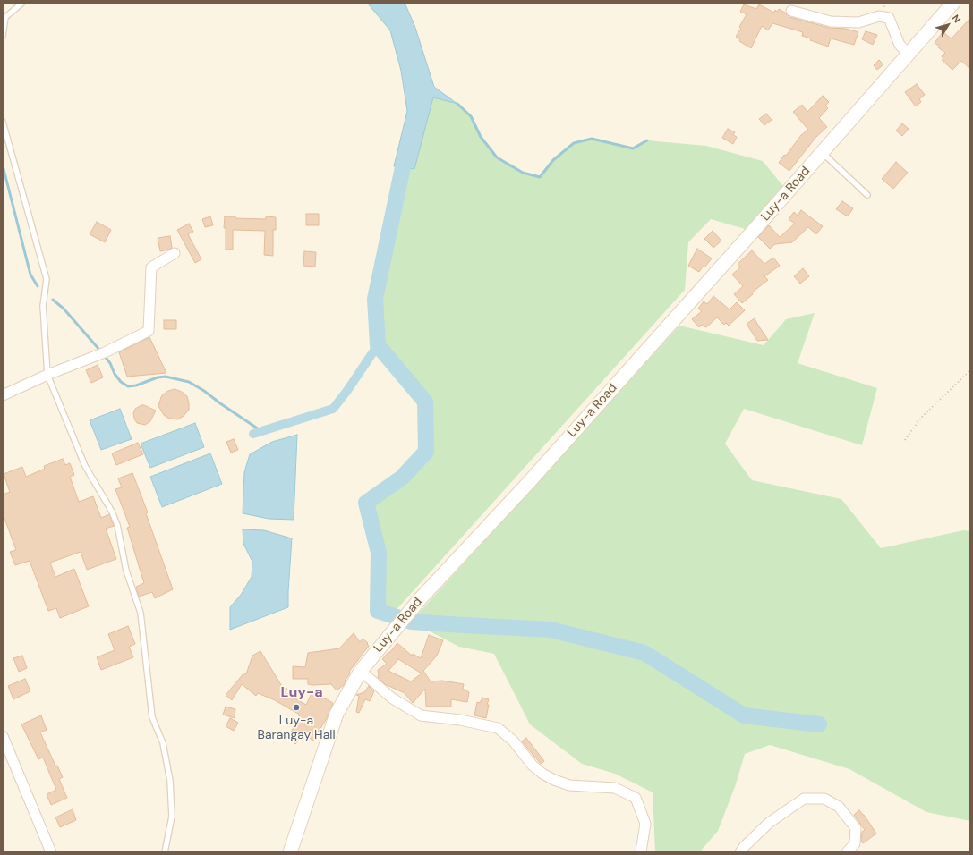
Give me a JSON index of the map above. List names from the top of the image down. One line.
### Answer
{"streets":{"main road":["Luy-a Road"]},"districts":["Luy-a"],"places":["Luy-a Barangay Hall"],"north":"top right"}
